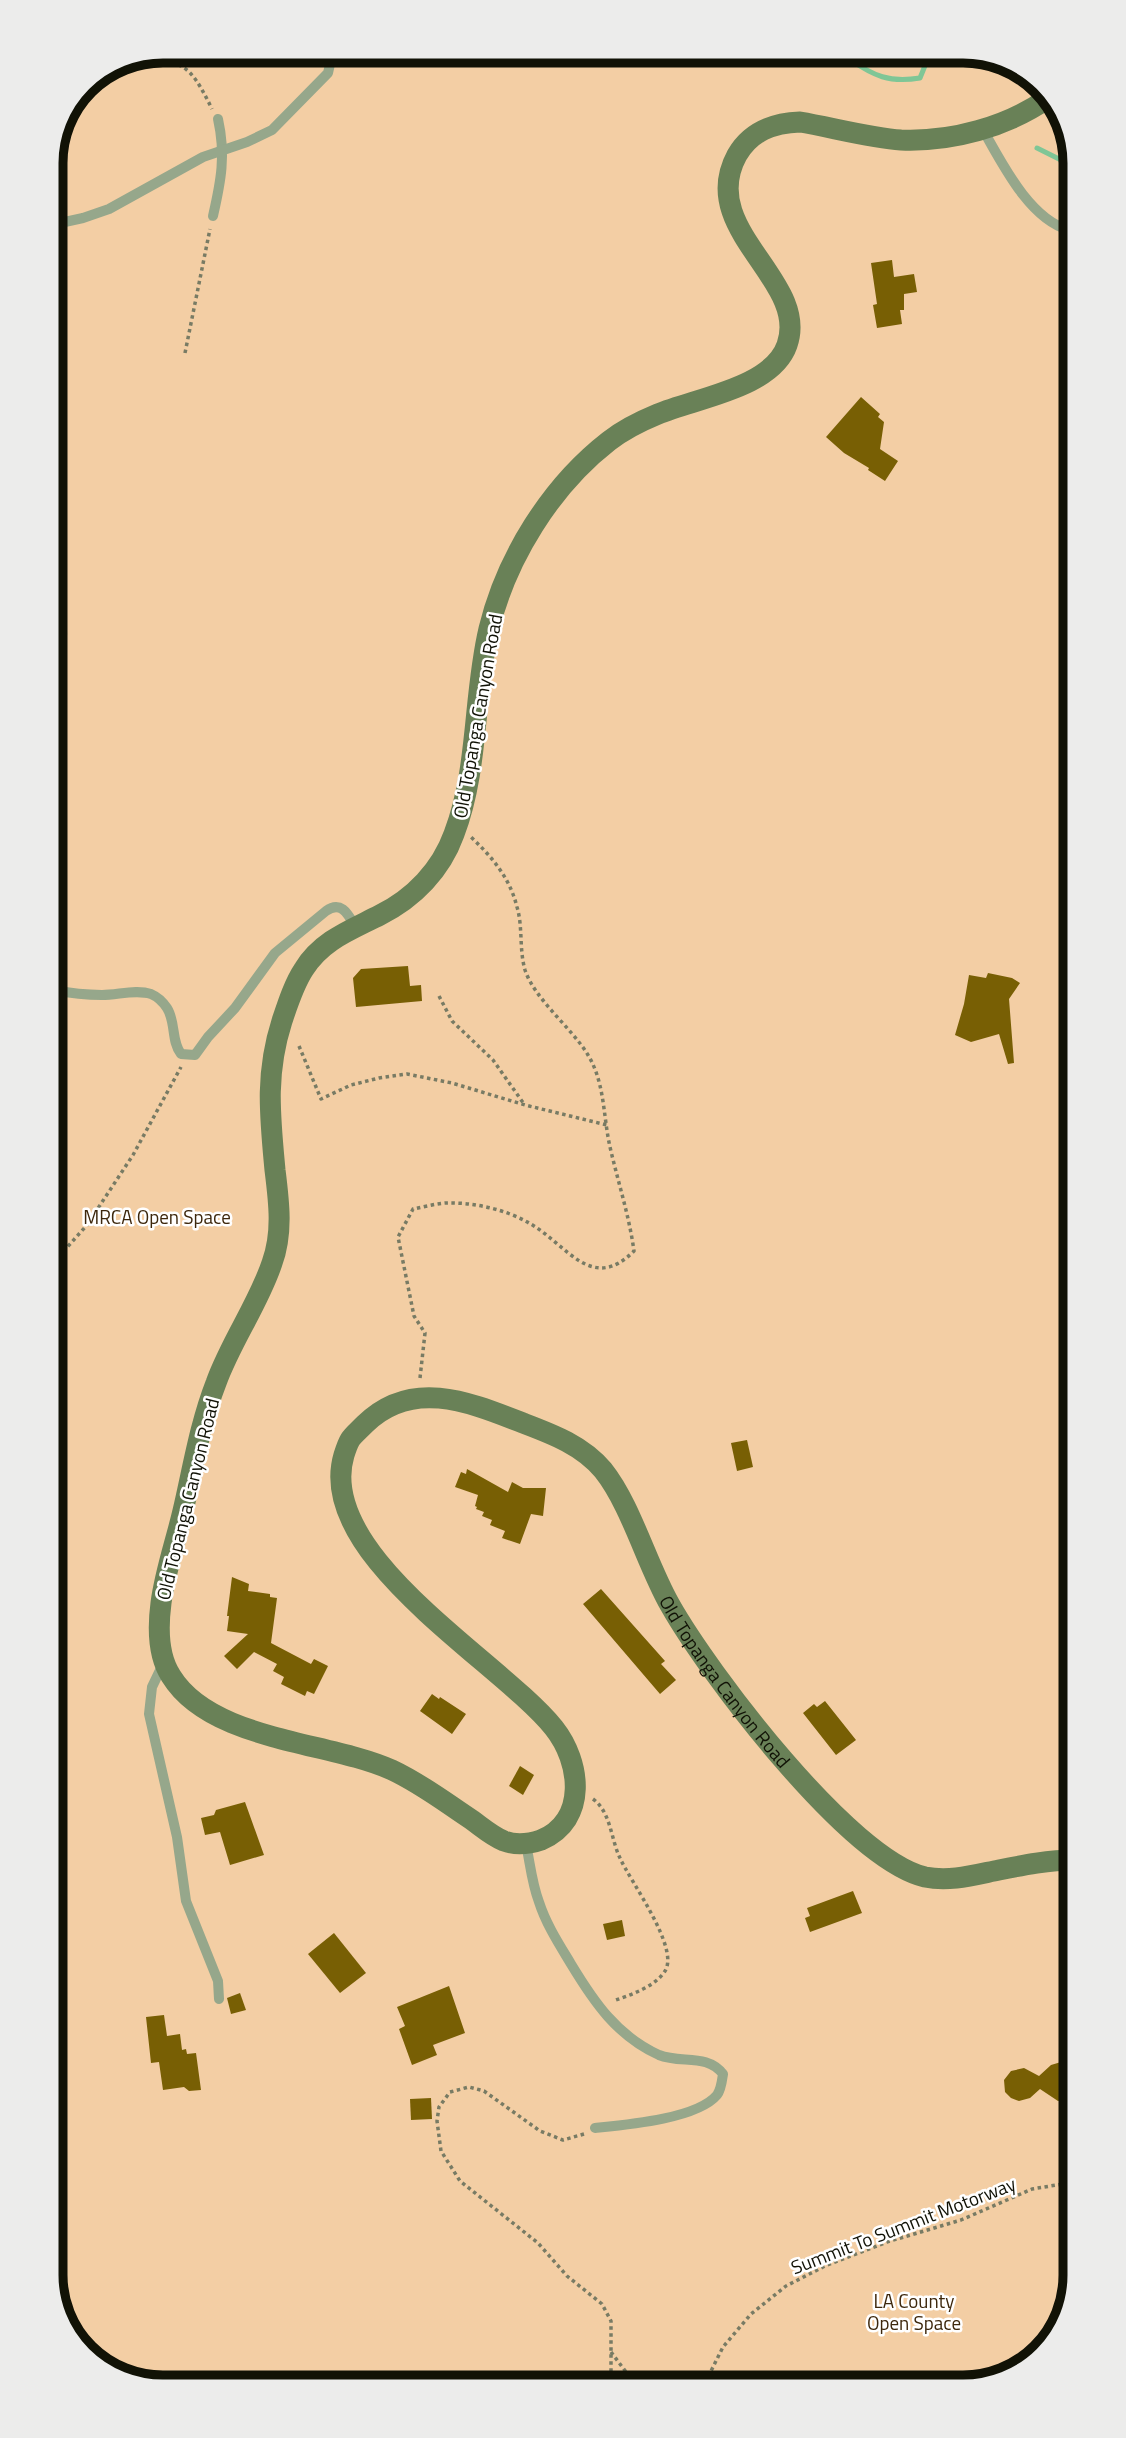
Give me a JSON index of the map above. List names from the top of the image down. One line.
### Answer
{"streets":{"main road":["Old Topanga Canyon Road"],"path":["Summit To Summit Motorway"]},"parks":["MRCA Open Space","LA County Open Space"]}
